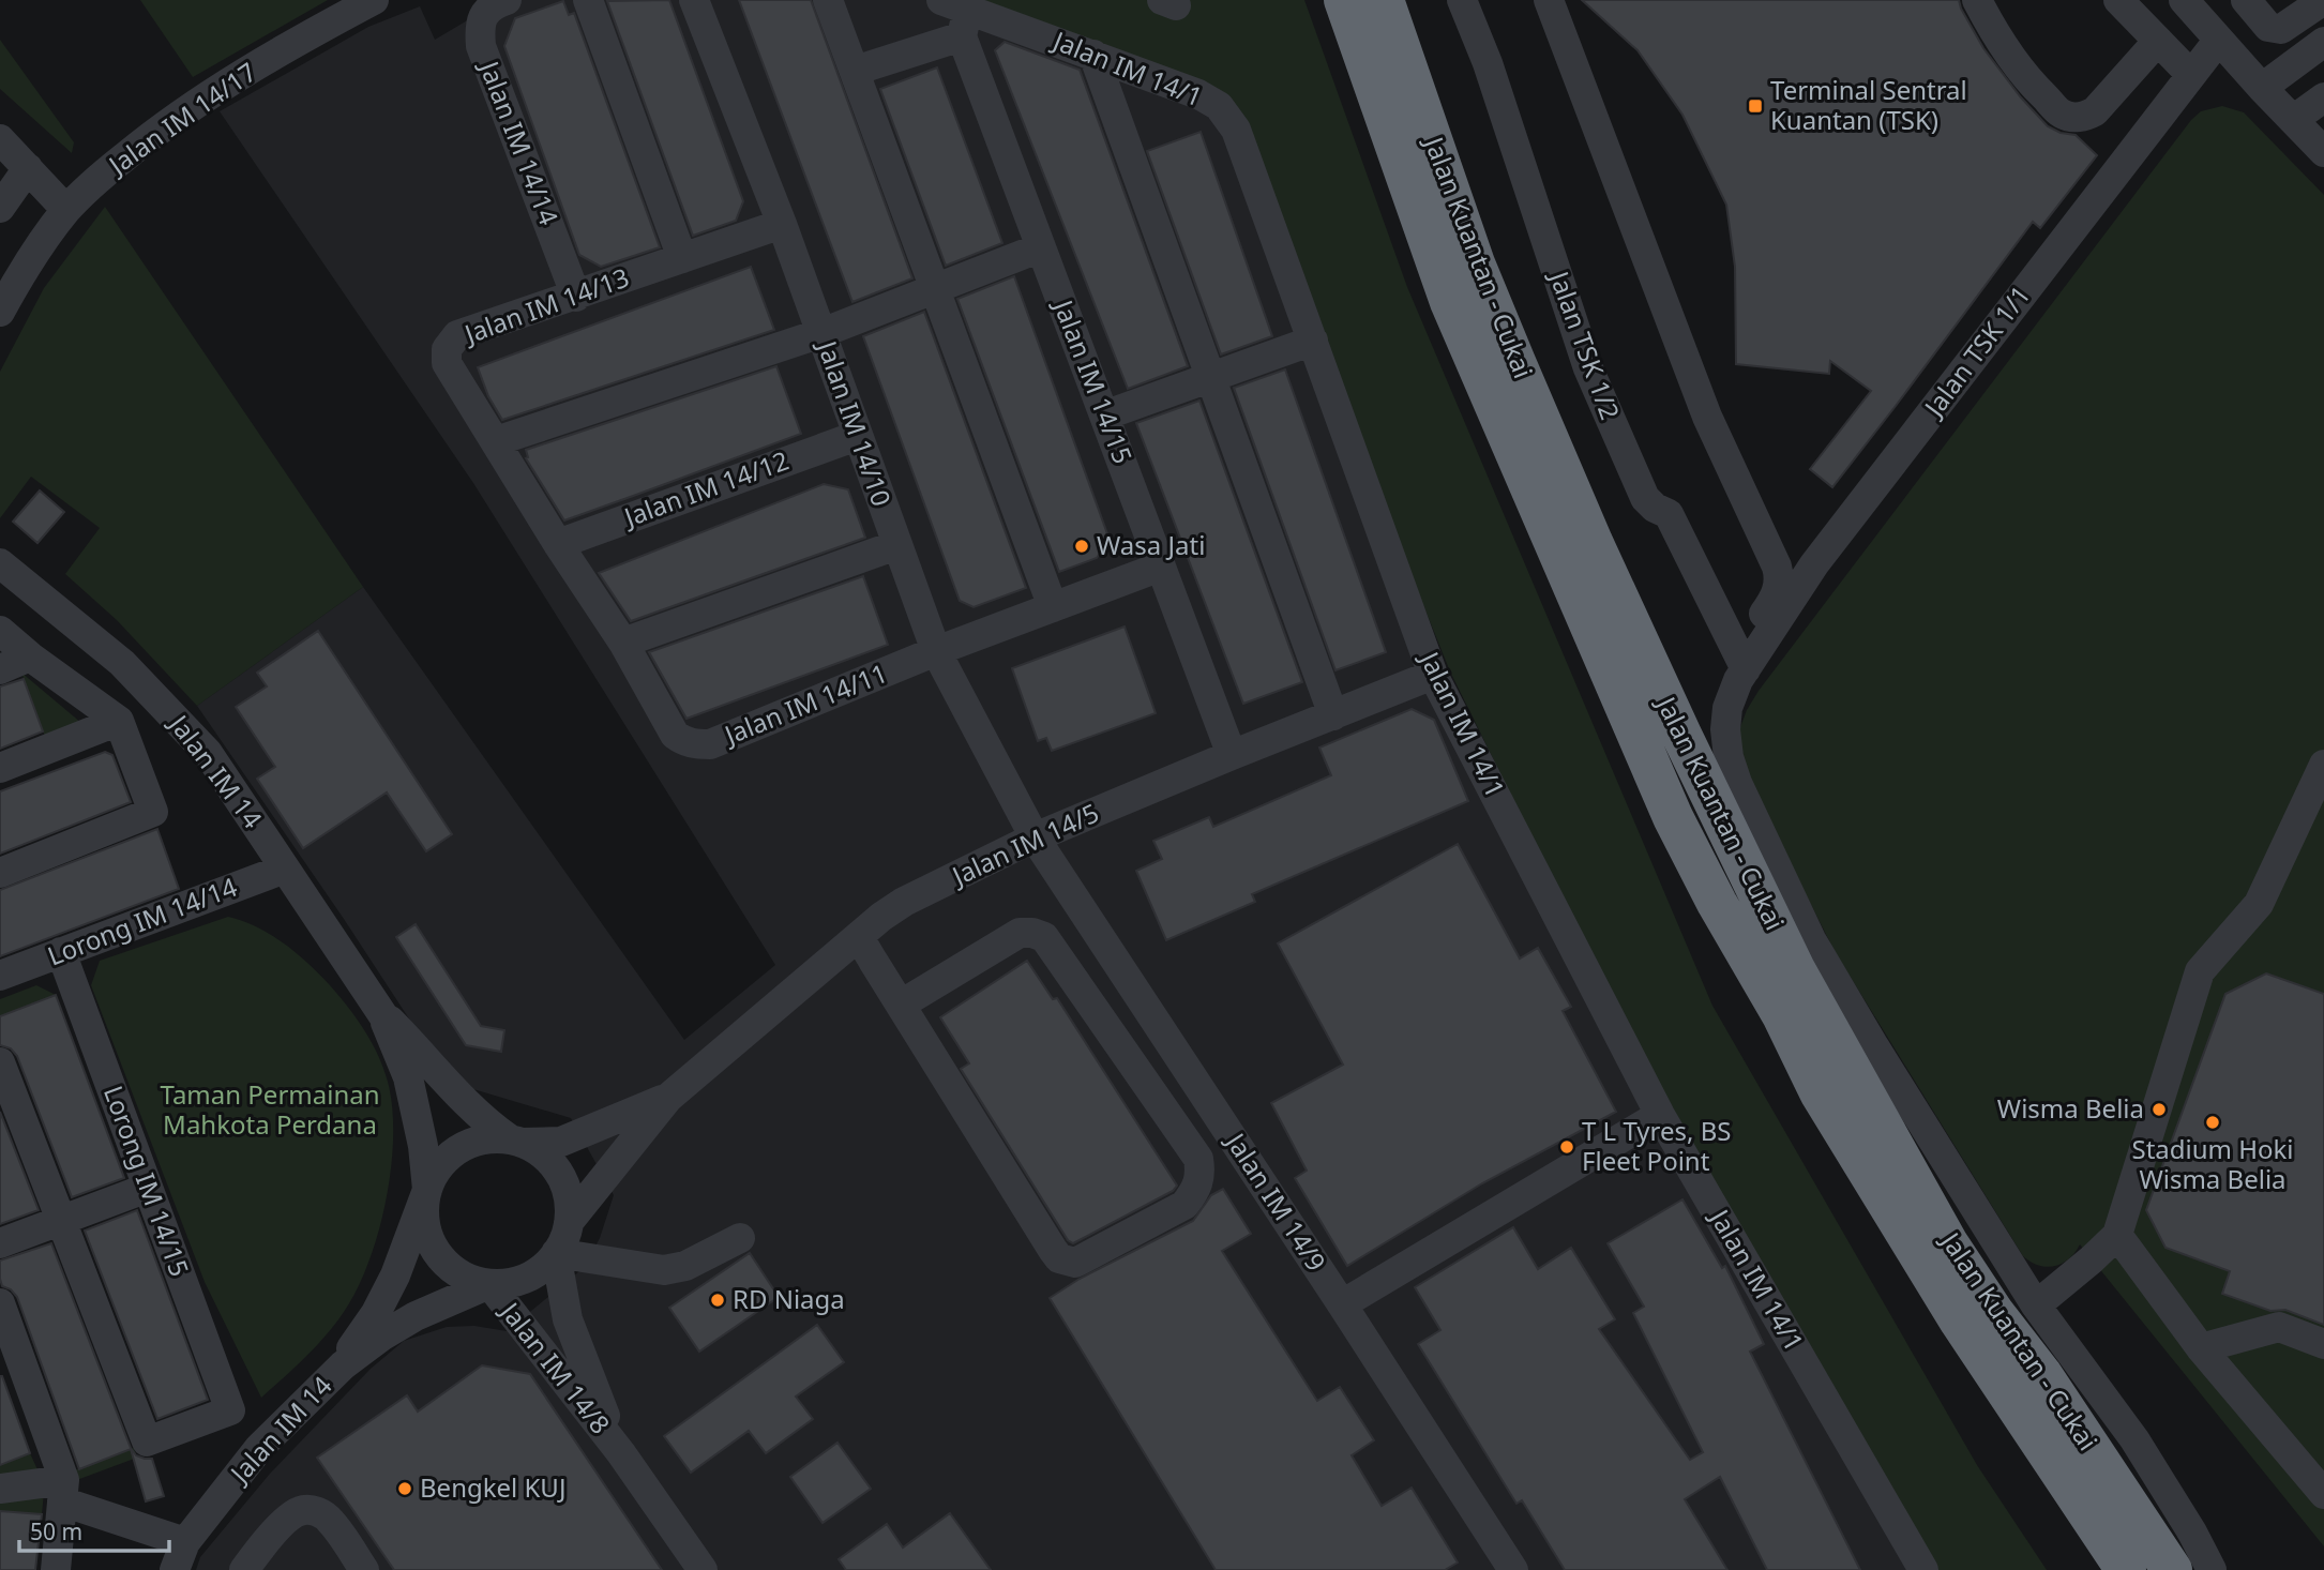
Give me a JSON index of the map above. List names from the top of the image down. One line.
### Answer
{"streets":{"highway":["Jalan Kuantan - Cukai"],"street":["Jalan IM 14/1","Jalan IM 14/17","Jalan IM 14/14","Jalan IM 14/13","Jalan TSK 1/2","Jalan TSK 1/1","Jalan IM 14/15","Jalan IM 14/10","Jalan IM 14/12","Jalan IM 14/11","Jalan IM 14","Jalan IM 14/5","Lorong IM 14/14","Lorong IM 14/15","Jalan IM 14/9","Jalan IM 14/8"]},"crossings":[["Jalan IM 14/1","Jalan IM 14/15"],["Jalan IM 14/1","Jalan IM 14/5"],["Jalan IM 14/14","Jalan IM 14/13"],["Jalan IM 14/13","Jalan IM 14/10"],["Jalan IM 14/13","Jalan IM 14/12"],["Jalan IM 14/13","Jalan IM 14/11"],["Jalan TSK 1/2","Jalan TSK 1/1"],["Jalan IM 14/15","Jalan IM 14/11"],["Jalan IM 14/15","Jalan IM 14/5"],["Jalan IM 14/10","Jalan IM 14/12"],["Jalan IM 14/10","Jalan IM 14/11"],["Jalan IM 14/10","Jalan IM 14/5"],["Jalan IM 14/10","Jalan IM 14/9"],["Jalan IM 14/12","Jalan IM 14/11"],["Jalan IM 14","Lorong IM 14/14"],["Jalan IM 14/5","Jalan IM 14/9"],["Lorong IM 14/14","Lorong IM 14/15"]],"parks":["Taman Permainan Mahkota Perdana"],"places":{"transit":["Terminal Sentral Kuantan (TSK)"],"other":["Wasa Jati","Wisma Belia","Stadium Hoki Wisma Belia","T L Tyres, BS Fleet Point","RD Niaga","Bengkel KUJ"]},"scale_bar":"50 m"}
